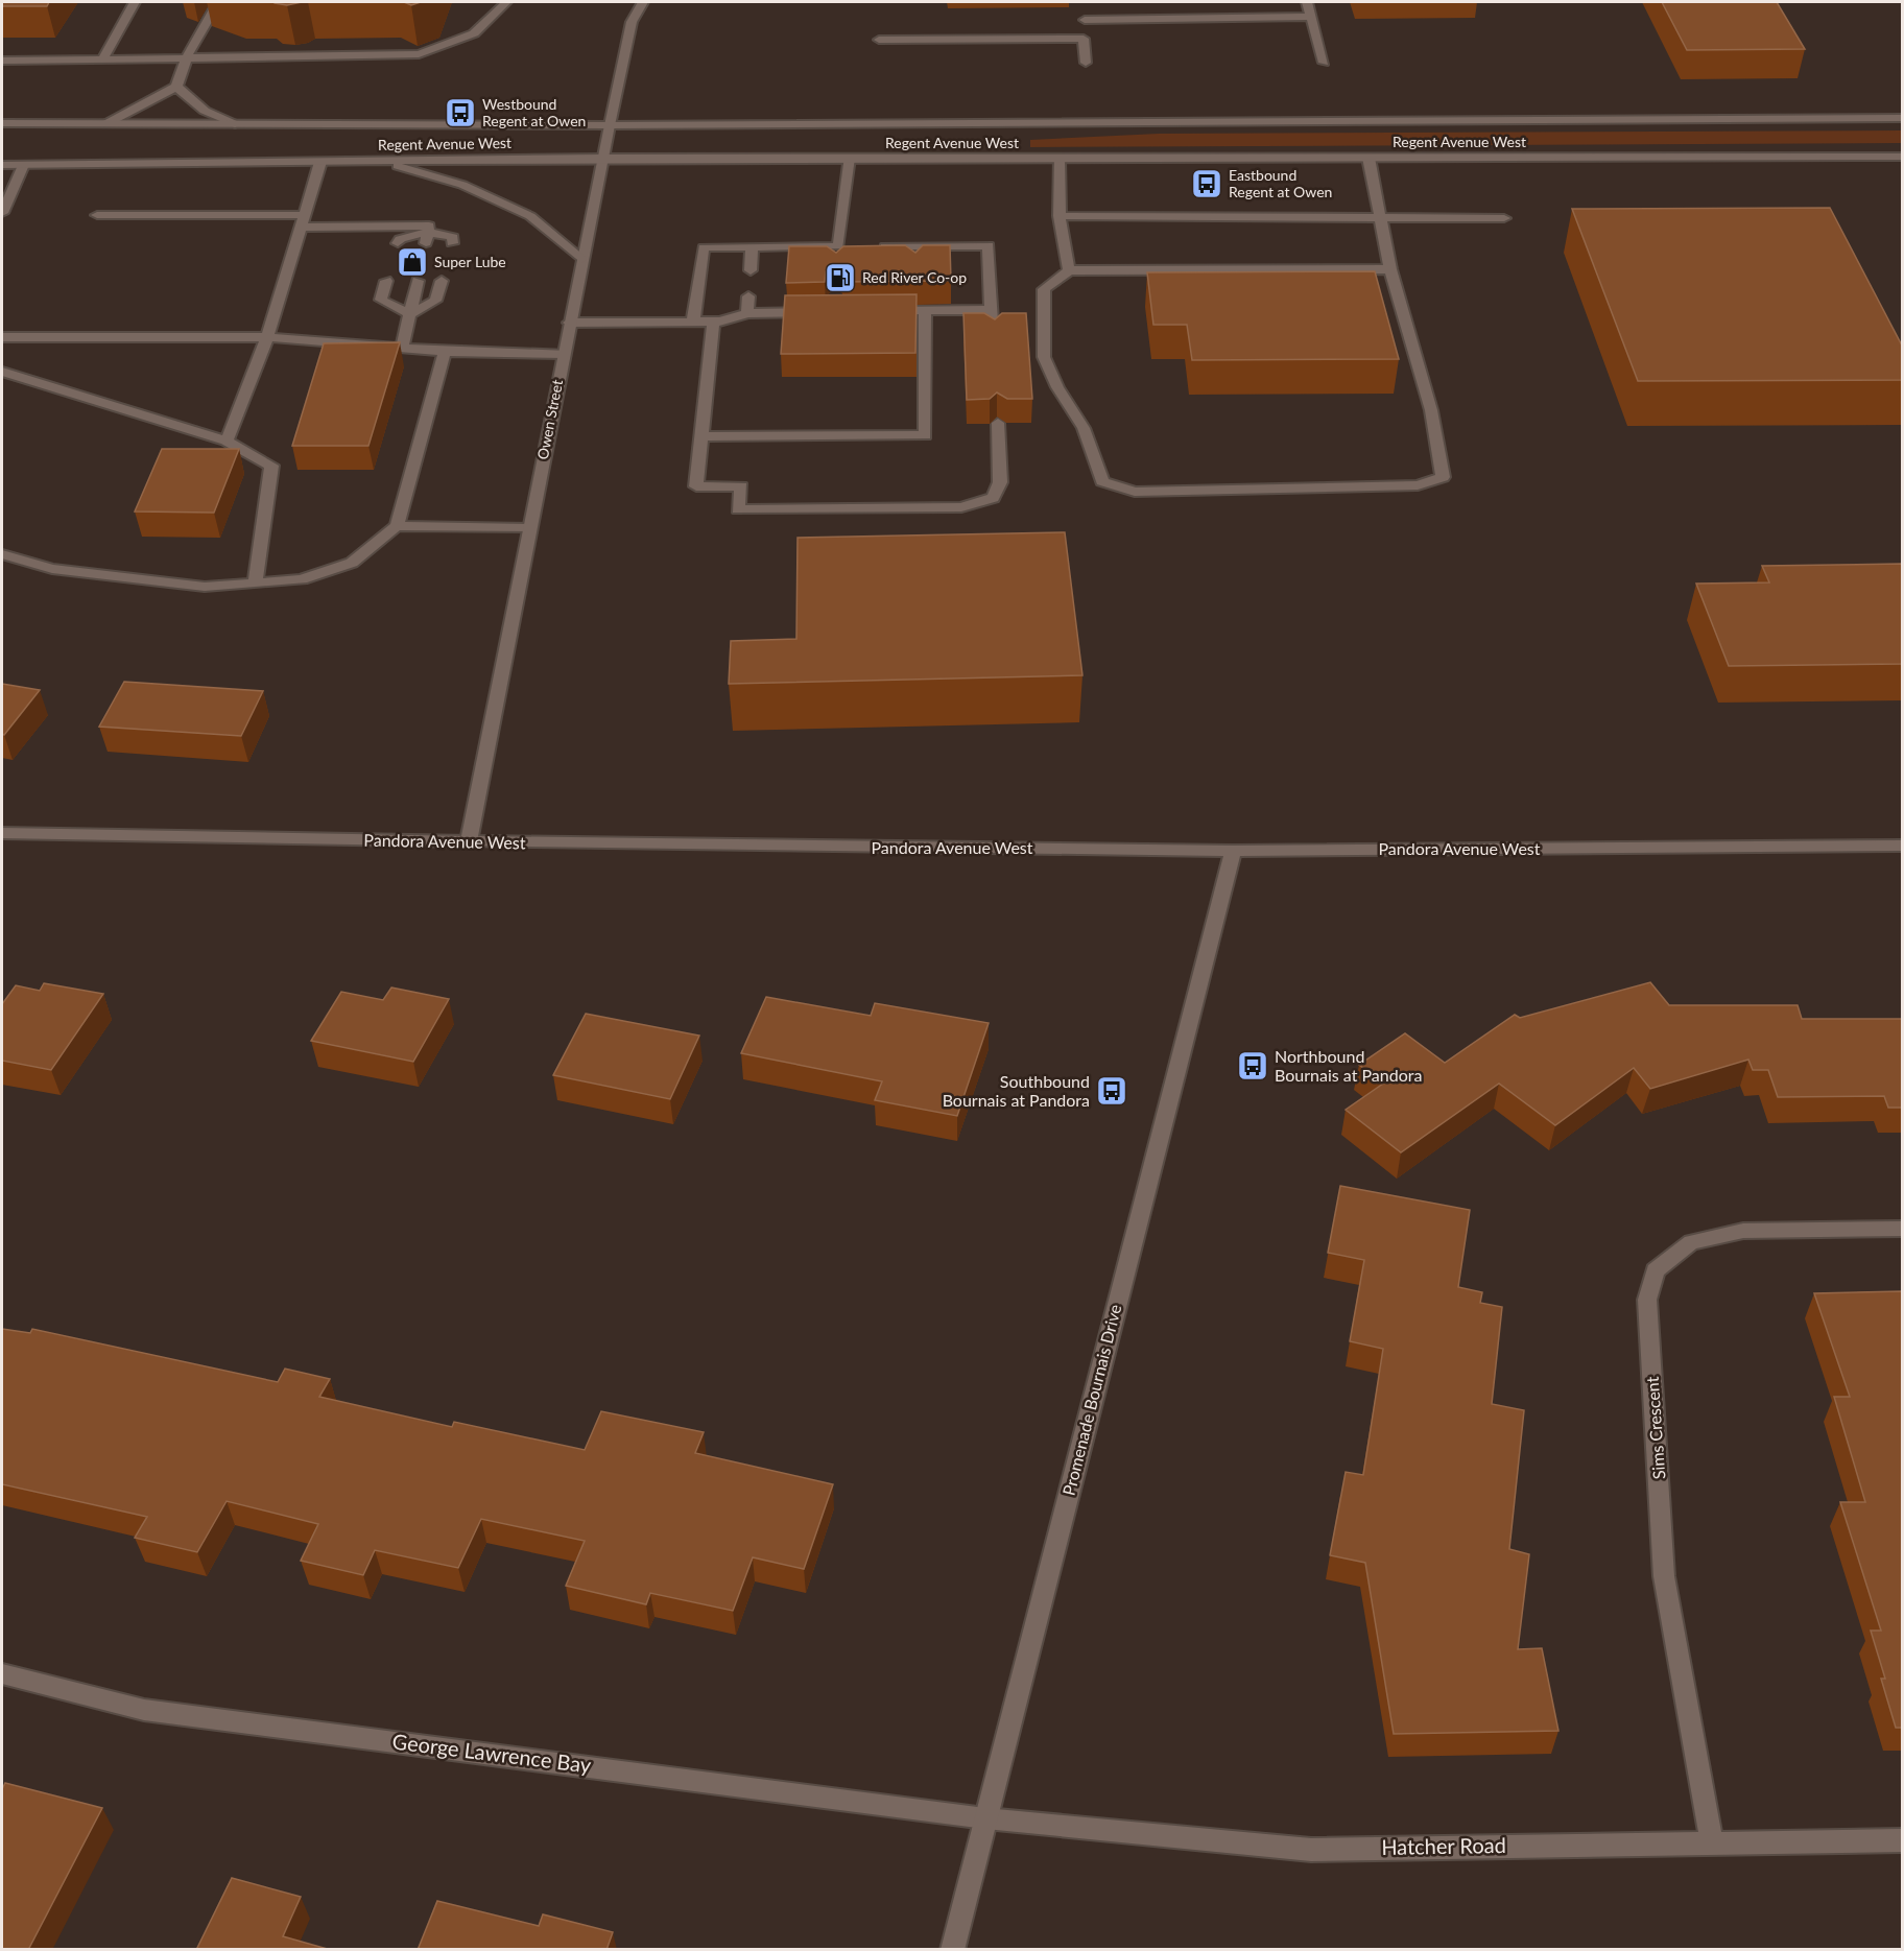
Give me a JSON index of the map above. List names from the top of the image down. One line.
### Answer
{"streets":{"street":["Regent Avenue West","Owen Street","Pandora Avenue West","Promenade Bournais Drive","Sims Crescent","George Lawrence Bay","Hatcher Road"]},"crossings":[["Regent Avenue West","Owen Street"],["Owen Street","Pandora Avenue West"],["Pandora Avenue West","Promenade Bournais Drive"],["Promenade Bournais Drive","George Lawrence Bay"],["Promenade Bournais Drive","Hatcher Road"],["Sims Crescent","Hatcher Road"],["George Lawrence Bay","Hatcher Road"]],"places":{"bus stop":["Westbound Regent at Owen","Eastbound Regent at Owen","Northbound Bournais at Pandora","Southbound Bournais at Pandora"],"shop":["Super Lube"],"fuel station":["Red River Co-op"]}}
